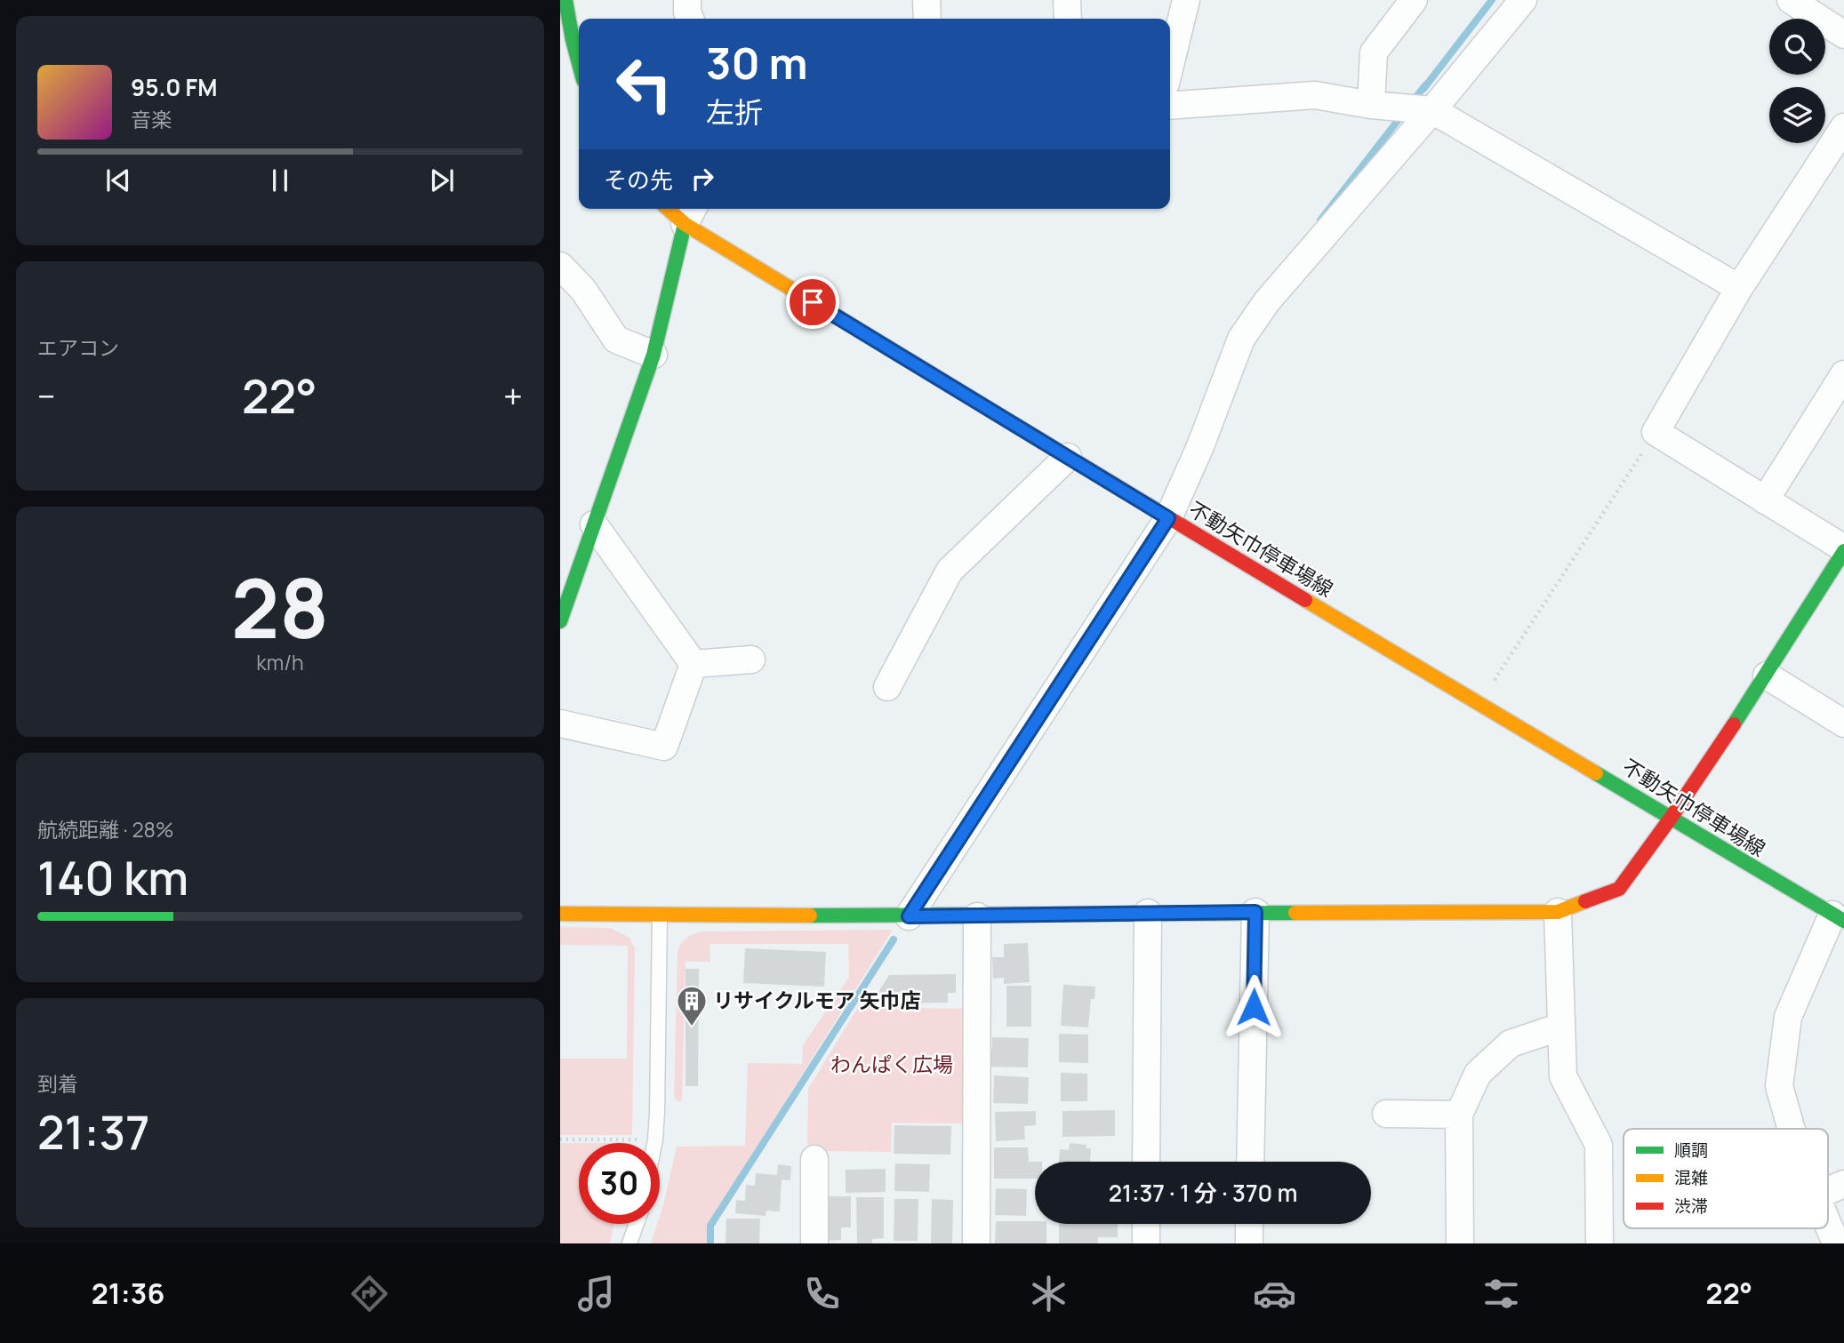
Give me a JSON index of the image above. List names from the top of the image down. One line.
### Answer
{"streets":{"street":["不動矢巾停車場線"]},"parks":["わんぱく広場"],"places":{"building":["リサイクルモア 矢巾店"]},"legend":["順調","混雑","渋滞"],"page":{"turn":["30 m","左折"],"song":["95.0 FM","音楽"],"then":"その先","tile":["エアコン",["28","km/h"],["航続距離 · 28%","140 km"],["到着","21:37"]],"heat":["−","22°","+"],"limit":"30","trip":"21:37 · 1 分 · 370 m","tabs":["21:36","22°"]}}
